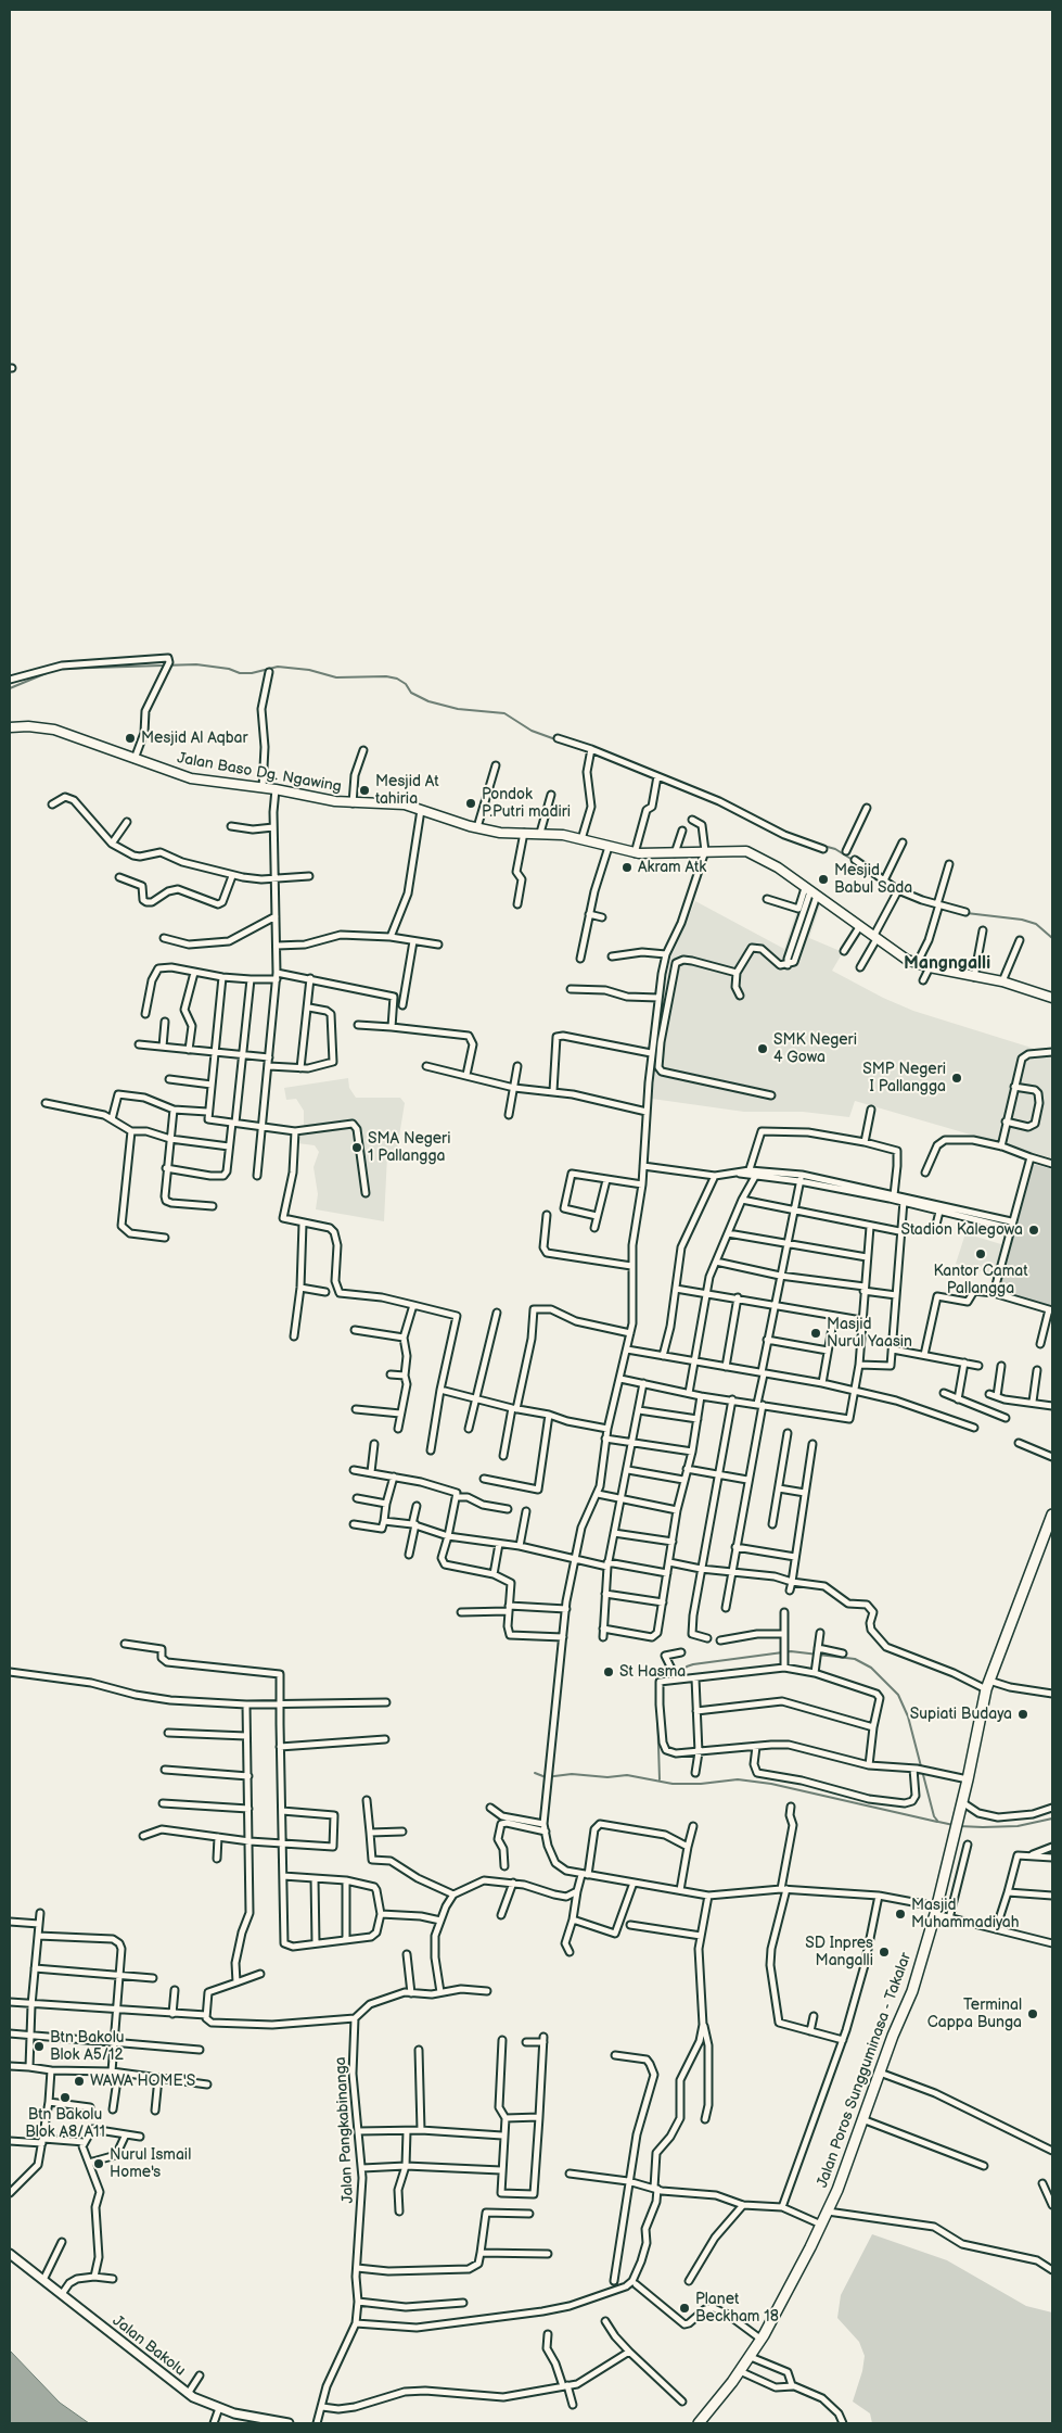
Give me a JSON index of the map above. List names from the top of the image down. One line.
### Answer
{"streets":{"highway":["Jalan Poros Sungguminasa - Takalar"],"main road":["Jalan Baso Dg. Ngawing","Jalan Bakolu"],"street":["Jalan Pangkabinanga"]},"districts":["Mangngalli"],"places":["Mesjid Al Aqbar","Mesjid At tahiria","Pondok P.Putri madiri","Akram Atk","Mesjid Babul Sada","SMK Negeri 4 Gowa","SMP Negeri I Pallangga","SMA Negeri 1 Pallangga","Stadion Kalegowa","Kantor Camat Pallangga","Masjid Nurul Yaasin","St Hasma","Supiati Budaya","Masjid Muhammadiyah","SD Inpres Mangalli","Terminal Cappa Bunga","Btn Bakolu Blok A5/12","WAWA HOME'S","Btn Bakolu Blok A8/A11","Nurul Ismail Home's","Planet Beckham 18"]}
